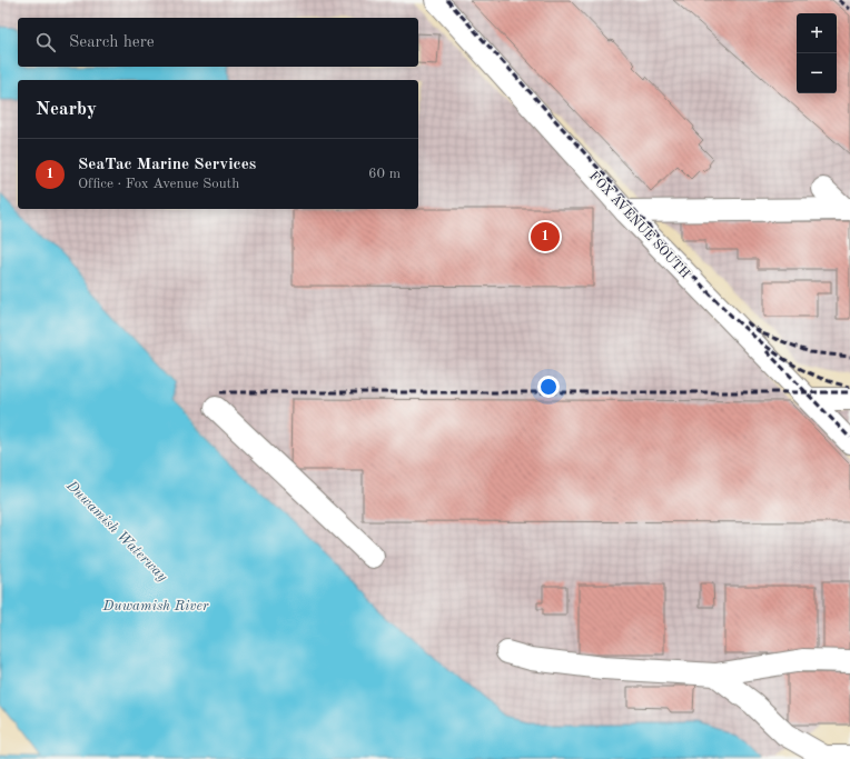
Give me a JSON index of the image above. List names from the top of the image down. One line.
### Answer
{"streets":{"street":["FOX AVENUE SOUTH"]},"water":["Duwamish Waterway","Duwamish River"],"page":{"map_buttons":["+","−"],"search":"Search here","heading":"Nearby","list":[{"mark":"1","name":"SeaTac Marine Services","note":"Office · Fox Avenue South","value":"60 m"}],"pins":"1"}}
